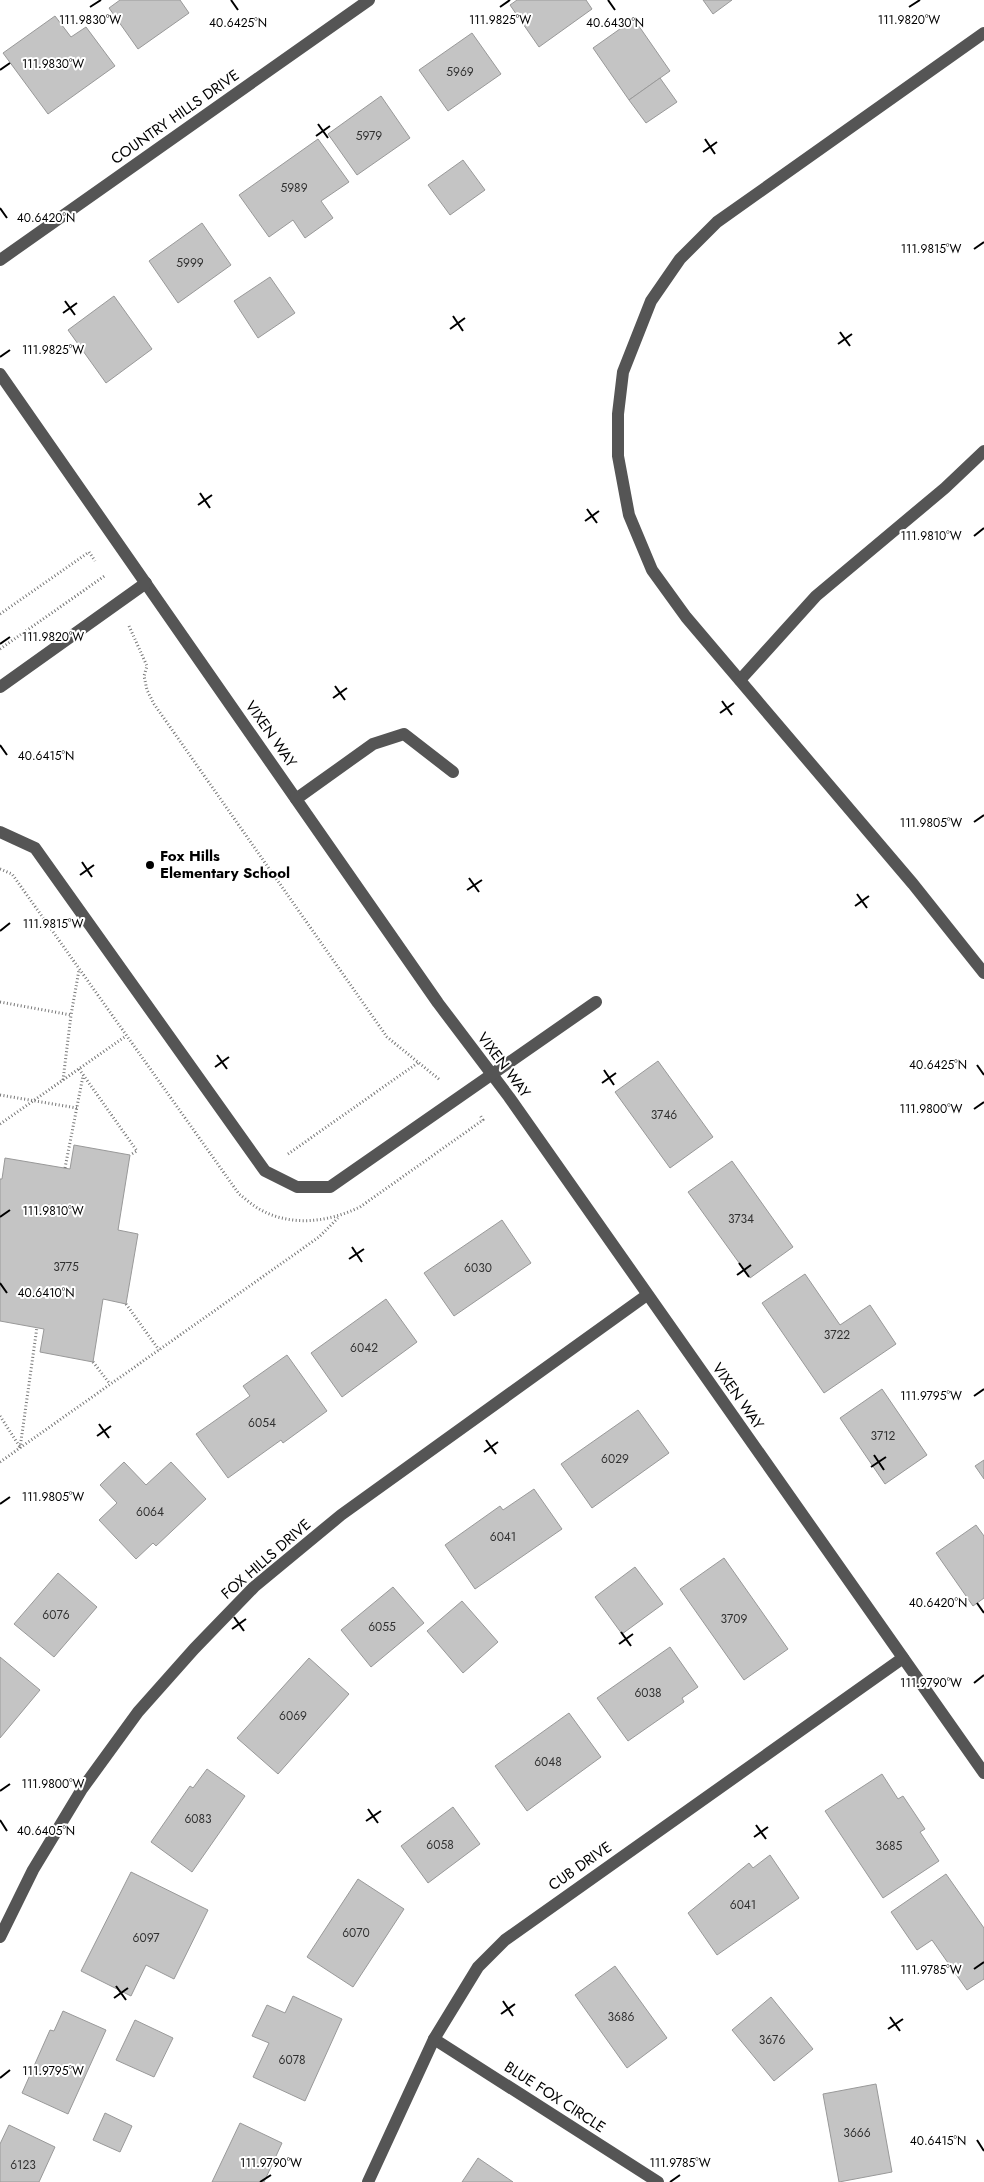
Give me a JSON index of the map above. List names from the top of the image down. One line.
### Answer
{"streets":{"street":["COUNTRY HILLS DRIVE","VIXEN WAY","FOX HILLS DRIVE","CUB DRIVE","BLUE FOX CIRCLE"]},"crossings":[["VIXEN WAY","FOX HILLS DRIVE"],["VIXEN WAY","CUB DRIVE"],["CUB DRIVE","BLUE FOX CIRCLE"]],"places":["Fox Hills Elementary School"],"house_numbers":["5969","5979","5989","5999","3746","3734","3775","6030","3722","6042","6054","3712","6029","6064","6041","6076","3709","6055","6038","6069","6048","6083","6058","3685","6041","6070","6097","3686","3676","6078","3666","6123"],"coordinates":["111.9830°W","111.9825°W","111.9820°W","40.6425°N","40.6430°N","40.6420°N","111.9815°W","111.9810°W","40.6415°N","111.9805°W","111.9800°W","40.6410°N","111.9795°W","111.9790°W","40.6405°N","111.9785°W"]}
